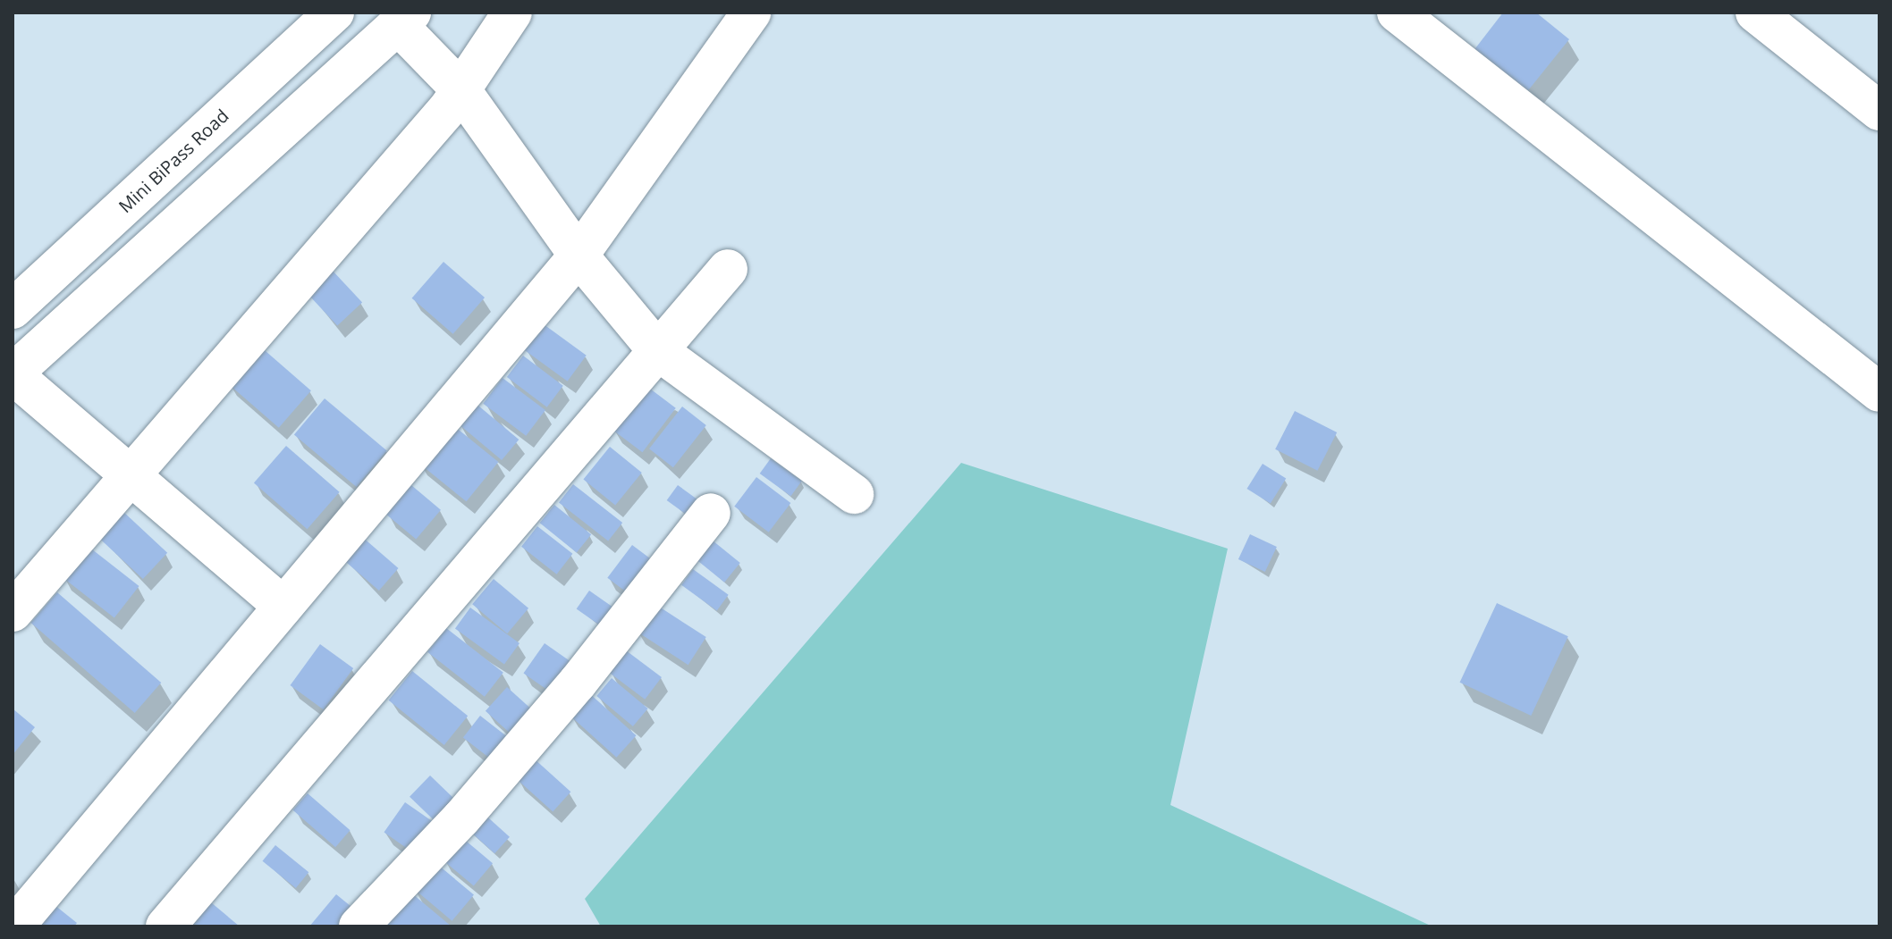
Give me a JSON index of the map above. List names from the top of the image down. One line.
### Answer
{"streets":{"street":["Mini BiPass Road"]}}
